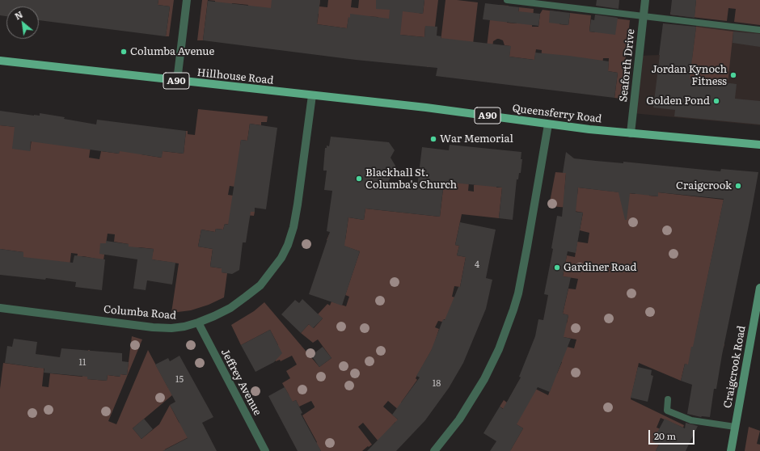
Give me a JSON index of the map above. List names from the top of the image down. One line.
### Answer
{"streets":{"main road":["Hillhouse Road","A90","Queensferry Road"],"street":["Seaforth Drive","Columba Road","Craigcrook Road","Jeffrey Avenue"]},"crossings":[["Seaforth Drive","Queensferry Road"],["Hillhouse Road","Queensferry Road"],["Hillhouse Road","Columba Road"],["Columba Road","Jeffrey Avenue"]],"places":["Columba Avenue","Jordan Kynoch Fitness","Golden Pond","War Memorial","Blackhall St. Columba's Church","Craigcrook","Gardiner Road"],"house_numbers":["4","11","15","18"],"scale_bar":"20 m","north":"top left"}
